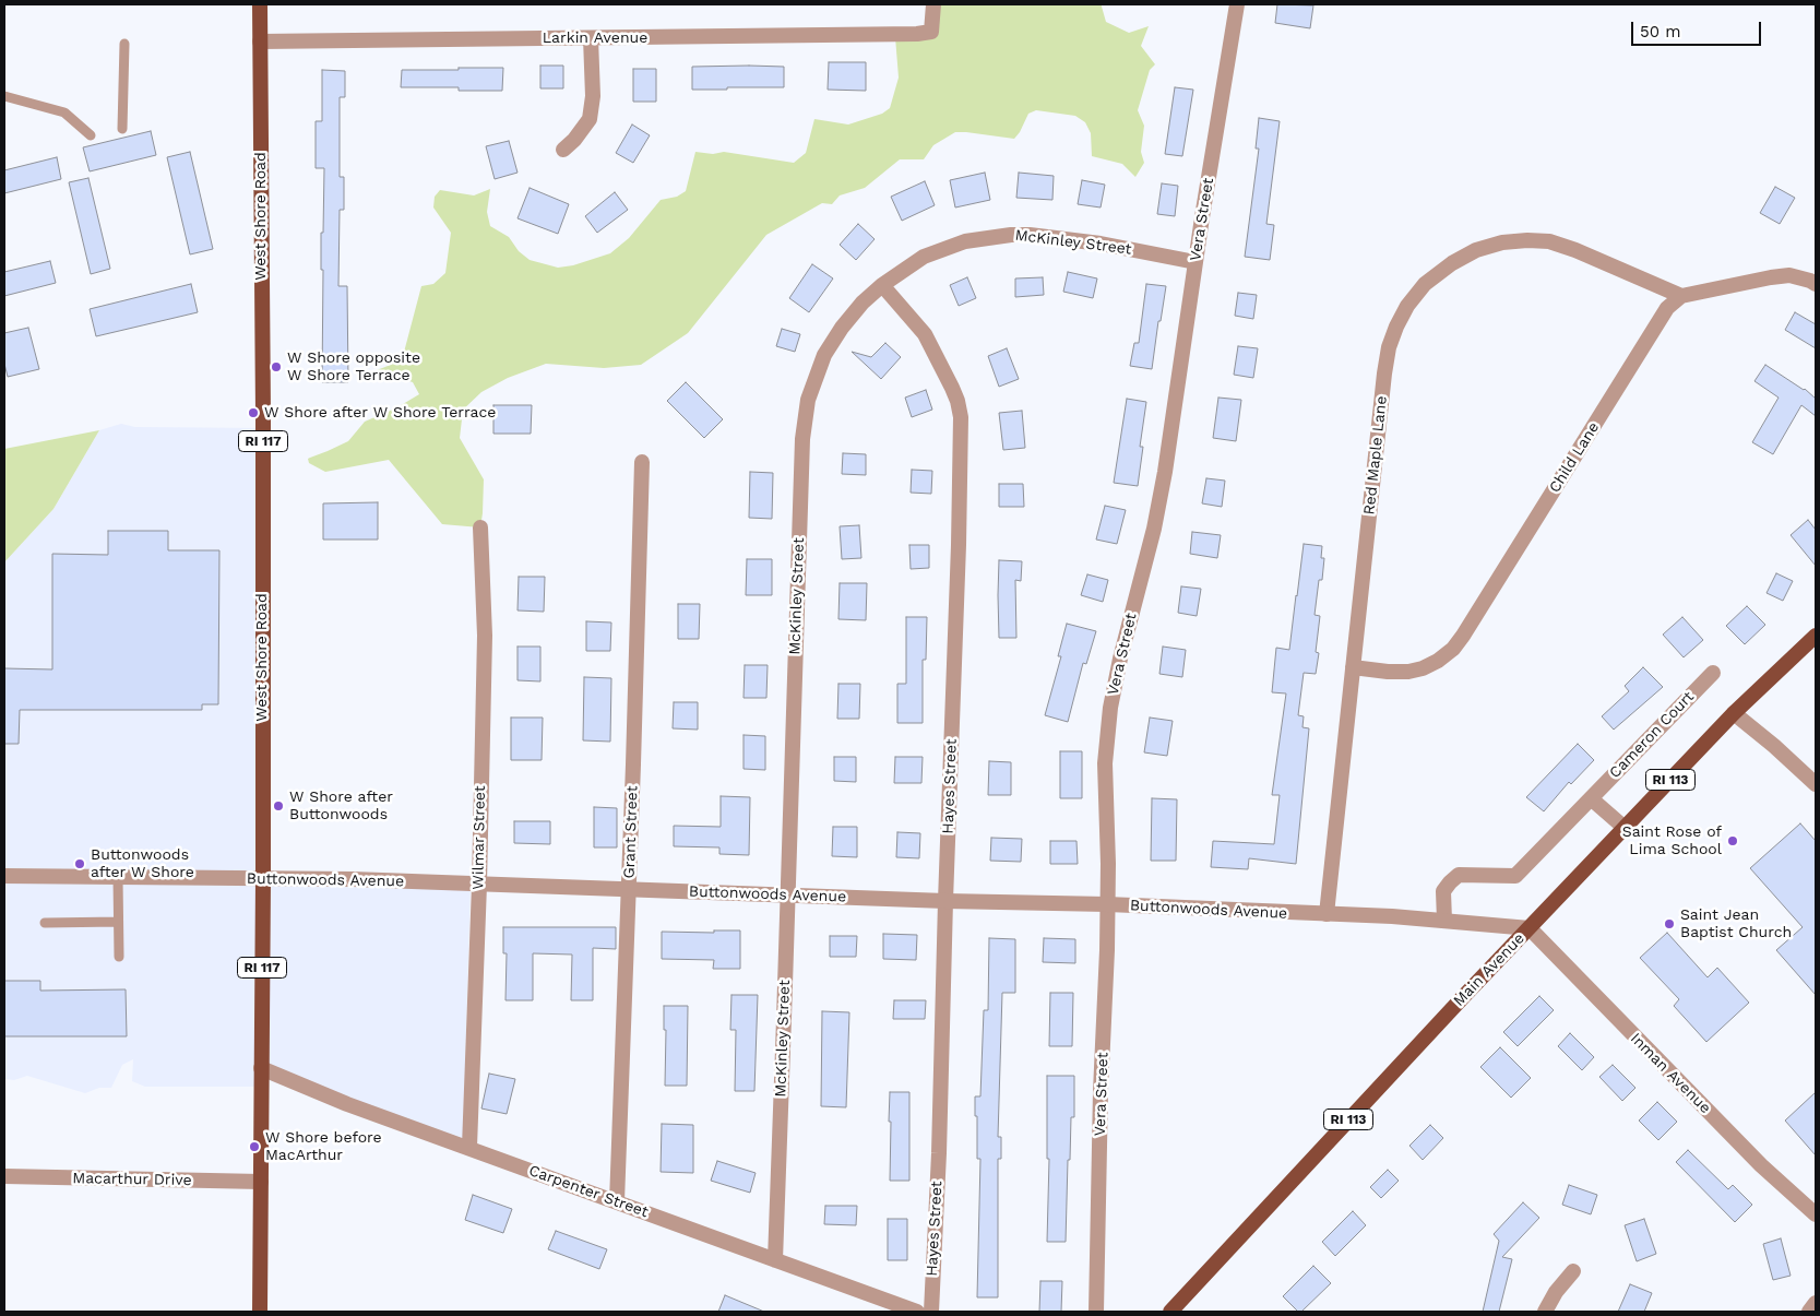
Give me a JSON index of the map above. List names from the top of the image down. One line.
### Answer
{"streets":{"main road":["West Shore Road","RI 117","RI 113","Main Avenue"],"street":["Larkin Avenue","Vera Street","McKinley Street","Red Maple Lane","Child Lane","Cameron Court","Hayes Street","Grant Street","Wilmar Street","Buttonwoods Avenue","Inman Avenue","Macarthur Drive","Carpenter Street"]},"crossings":[["Larkin Avenue","West Shore Road"],["West Shore Road","Buttonwoods Avenue"],["West Shore Road","Macarthur Drive"],["West Shore Road","Carpenter Street"],["Vera Street","McKinley Street"],["Vera Street","Buttonwoods Avenue"],["McKinley Street","Hayes Street"],["McKinley Street","Buttonwoods Avenue"],["McKinley Street","Carpenter Street"],["Red Maple Lane","Child Lane"],["Red Maple Lane","Buttonwoods Avenue"],["Cameron Court","Buttonwoods Avenue"],["Hayes Street","Buttonwoods Avenue"],["Grant Street","Buttonwoods Avenue"],["Grant Street","Carpenter Street"],["Wilmar Street","Buttonwoods Avenue"],["Wilmar Street","Carpenter Street"],["Buttonwoods Avenue","Main Avenue"],["Buttonwoods Avenue","Inman Avenue"],["Main Avenue","Inman Avenue"]],"places":["W Shore opposite W Shore Terrace","W Shore after W Shore Terrace","W Shore after Buttonwoods","Saint Rose of Lima School","Buttonwoods after W Shore","Saint Jean Baptist Church","W Shore before MacArthur"],"scale_bar":"50 m"}
